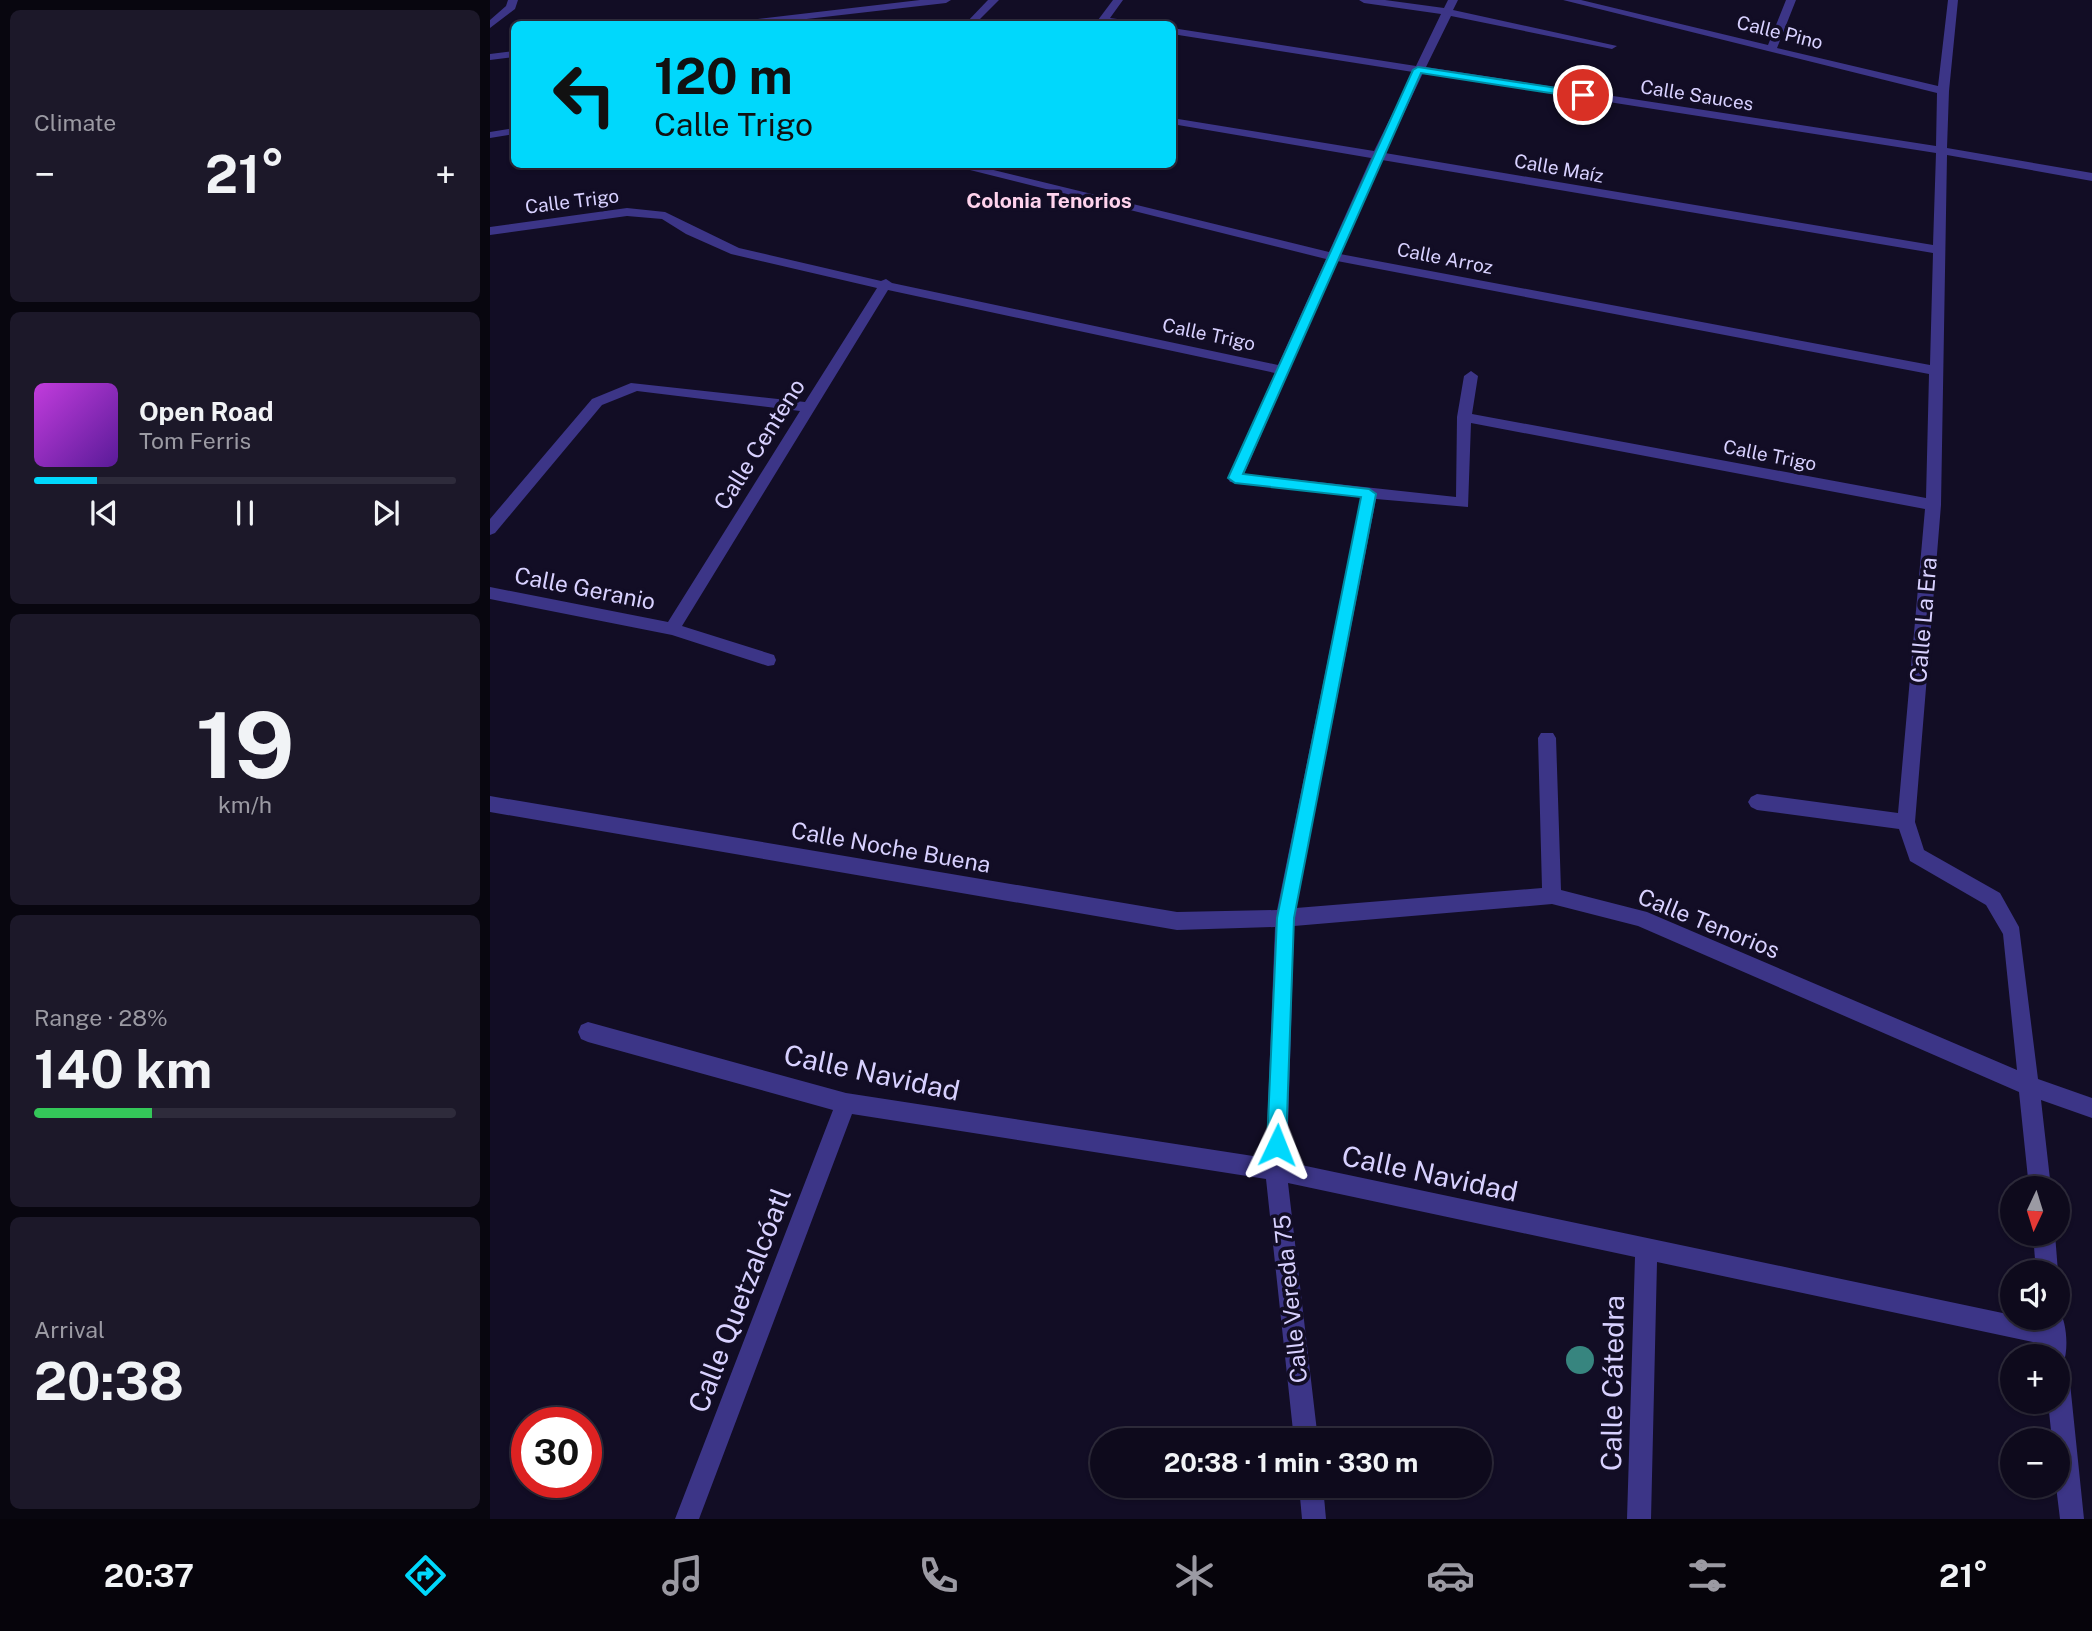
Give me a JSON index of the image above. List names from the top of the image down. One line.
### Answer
{"streets":{"street":["Calle Pino","Calle Sauces","Calle Maíz","Calle Trigo","Calle Arroz","Calle Centeno","Calle Geranio","Calle La Era","Calle Noche Buena","Calle Tenorios","Calle Navidad","Calle Vereda 75","Calle Quetzalcóatl","Calle Cátedra"]},"crossings":[["Calle Pino","Calle La Era"],["Calle Sauces","Calle La Era"],["Calle Maíz","Calle La Era"],["Calle Trigo","Calle Centeno"],["Calle Trigo","Calle La Era"],["Calle Trigo","Calle Vereda 75"],["Calle Arroz","Calle La Era"],["Calle Centeno","Calle Geranio"],["Calle La Era","Calle Tenorios"],["Calle Noche Buena","Calle Tenorios"],["Calle Noche Buena","Calle Vereda 75"],["Calle Tenorios","Calle Vereda 75"],["Calle Navidad","Calle Vereda 75"],["Calle Navidad","Calle Quetzalcóatl"],["Calle Navidad","Calle Cátedra"]],"districts":["Colonia Tenorios"],"north":"bottom","page":{"tile":["Climate",["19","km/h"],["Range · 28%","140 km"],["Arrival","20:38"]],"turn":["120 m","Calle Trigo"],"heat":["−","21°","+"],"song":["Open Road","Tom Ferris"],"map_buttons":["+","−"],"limit":"30","trip":"20:38 · 1 min · 330 m","tabs":["20:37","21°"]}}
